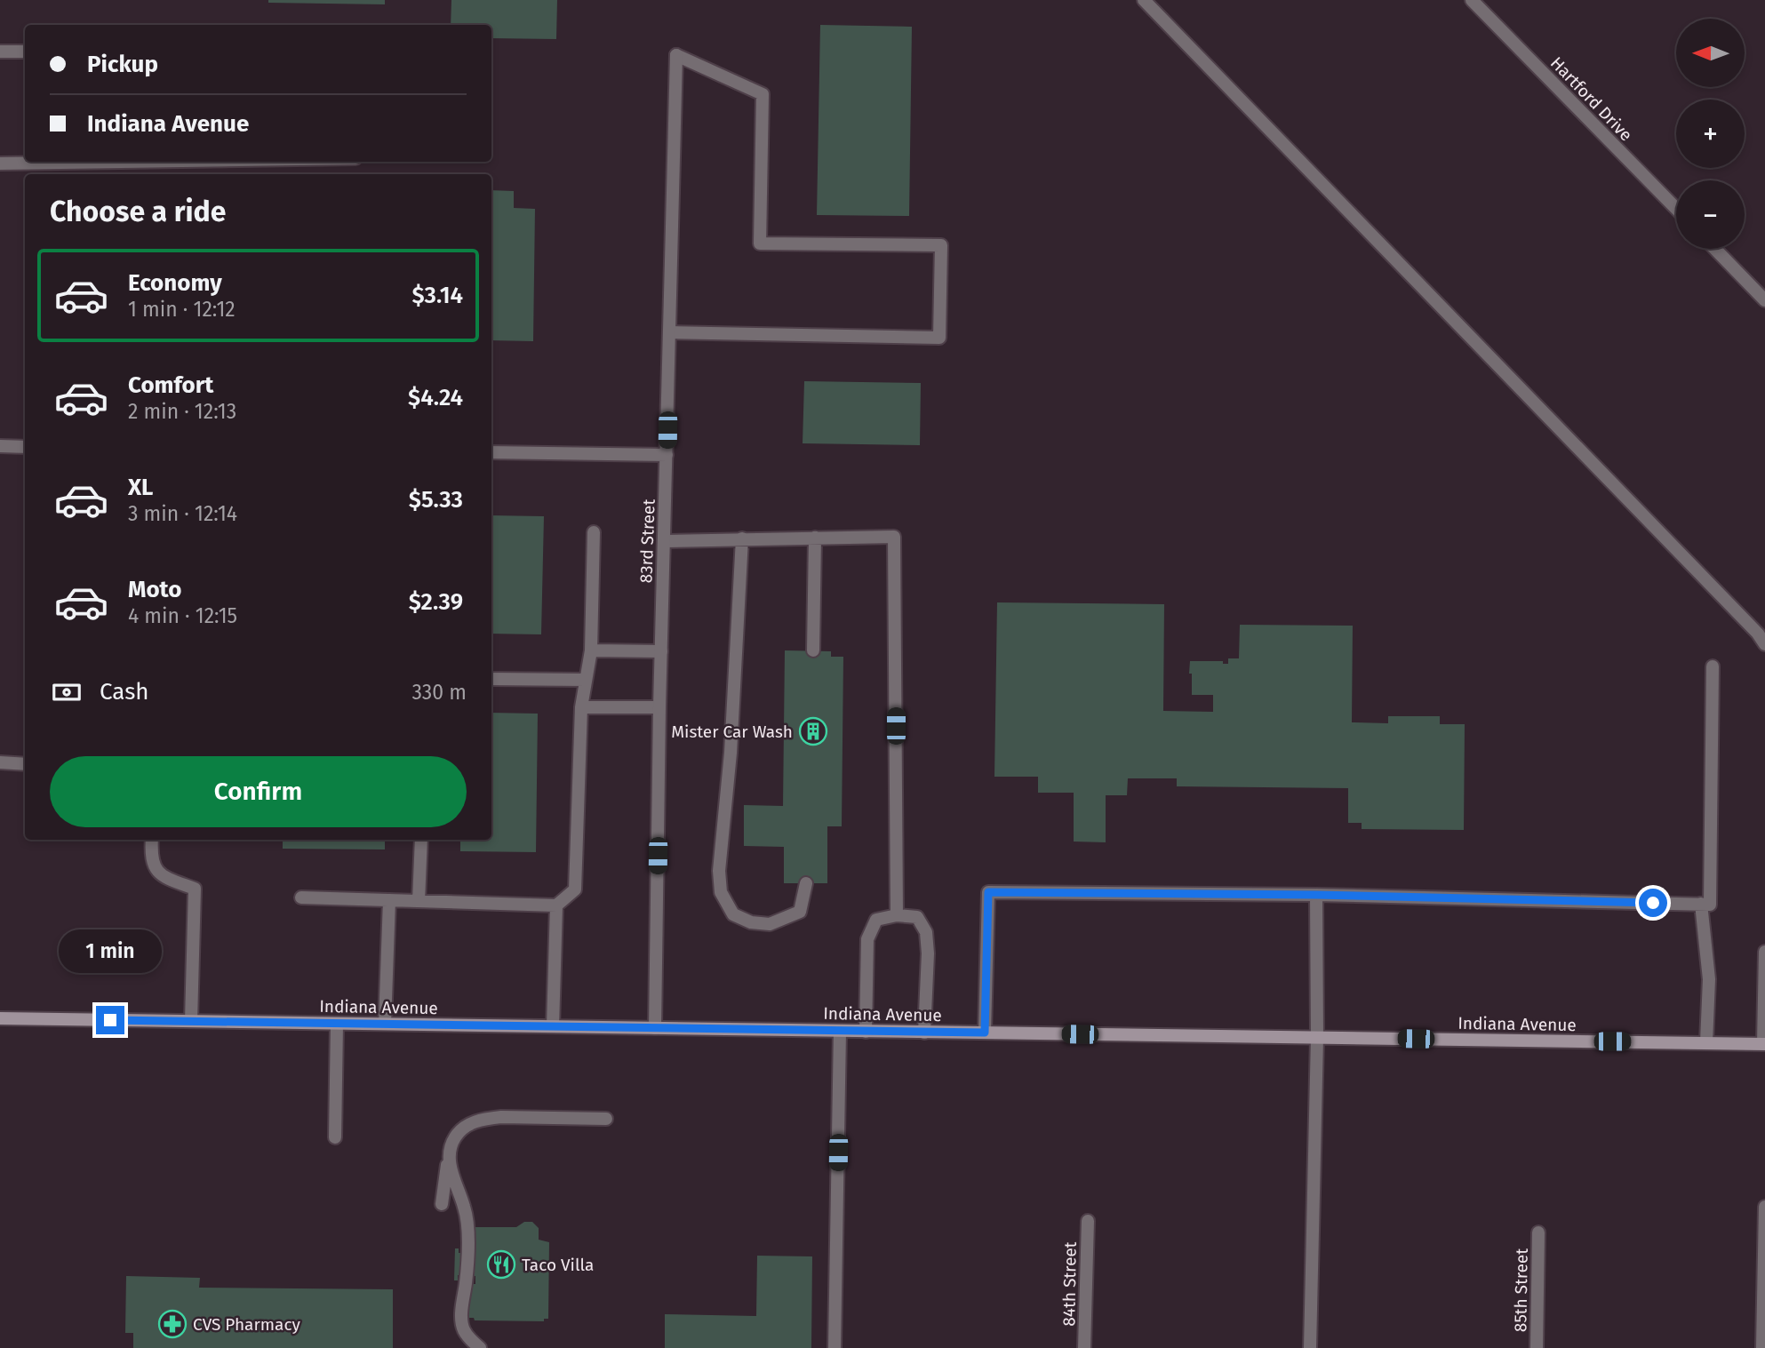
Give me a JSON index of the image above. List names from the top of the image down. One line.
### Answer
{"streets":{"main road":["Indiana Avenue"],"street":["Hartford Drive","83rd Street","84th Street","85th Street"]},"crossings":[["83rd Street","Indiana Avenue"]],"places":{"building":["Mister Car Wash"],"restaurant":["Taco Villa"],"pharmacy":["CVS Pharmacy"]},"north":"left","page":{"map_buttons":["+","−"],"banner":["Pickup","Indiana Avenue"],"heading":"Choose a ride","list":[{"name":"Economy","note":"1 min · 12:12","value":"$3.14"},{"name":"Comfort","note":"2 min · 12:13","value":"$4.24"},{"name":"XL","note":"3 min · 12:14","value":"$5.33"},{"name":"Moto","note":"4 min · 12:15","value":"$2.39"}],"pay":["Cash","330 m"],"buttons":"Confirm","bubble":"1 min"}}
